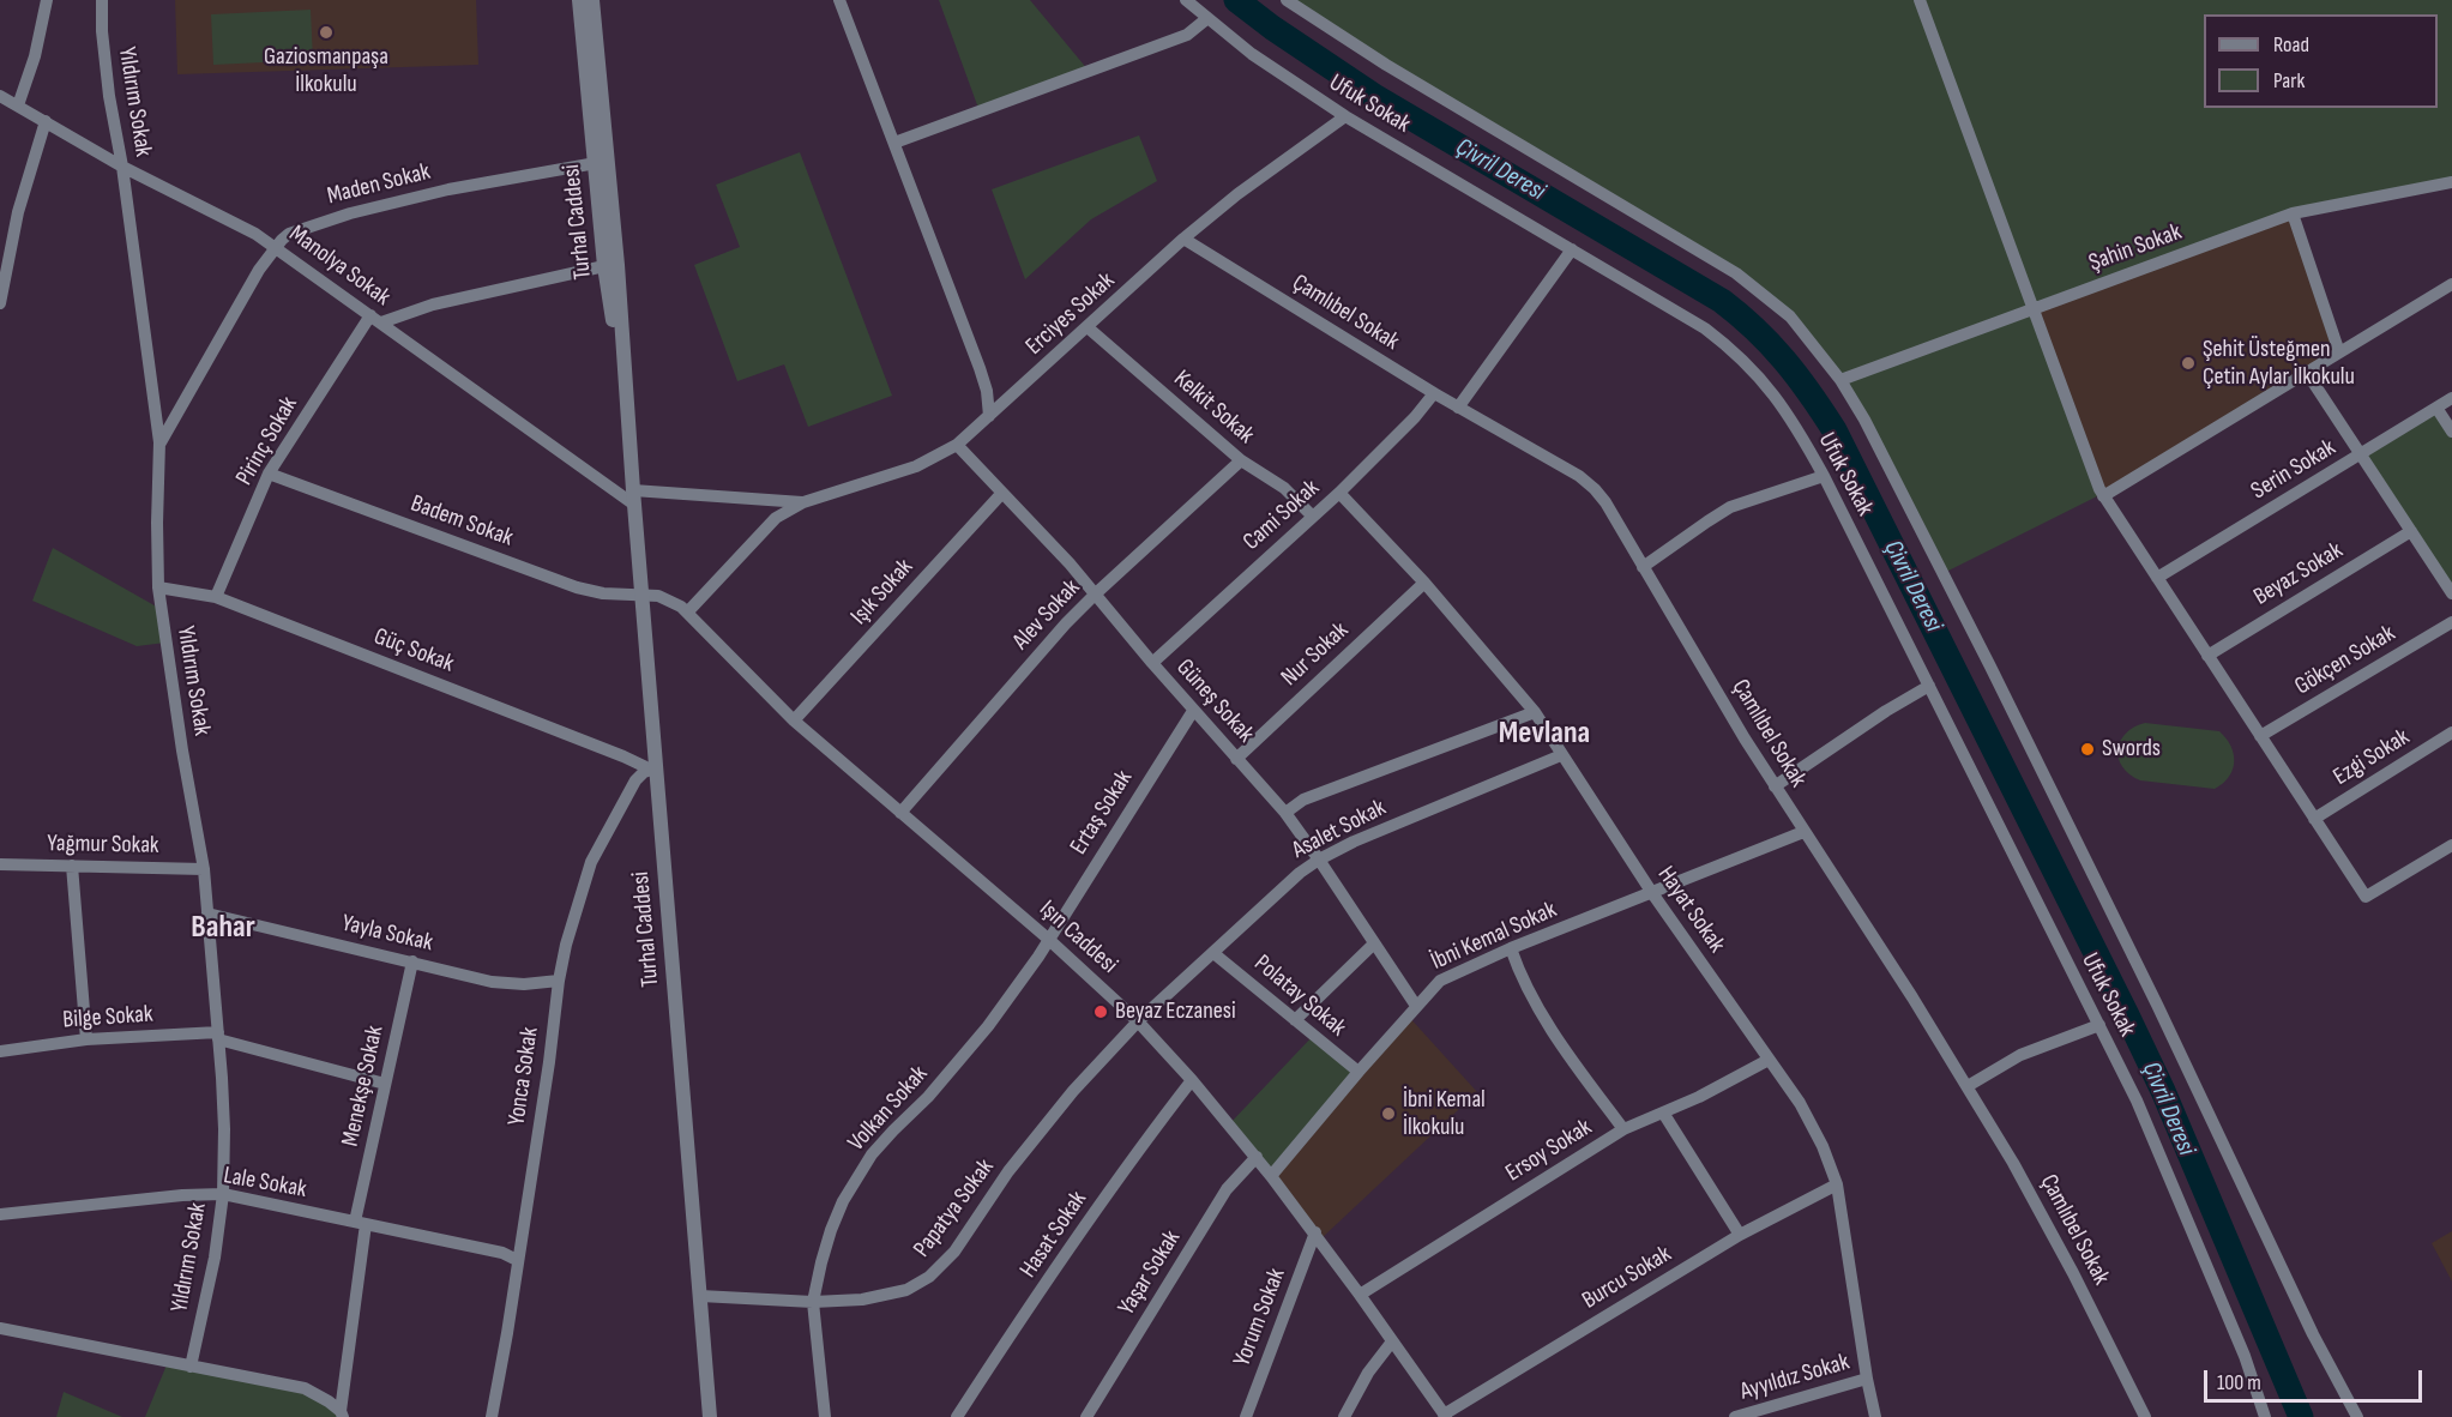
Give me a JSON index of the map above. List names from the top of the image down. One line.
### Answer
{"streets":{"street":["Yıldırım Sokak","Ufuk Sokak","Maden Sokak","Turhal Caddesi","Şahin Sokak","Manolya Sokak","Çamlıbel Sokak","Erciyes Sokak","Kelkit Sokak","Pirinç Sokak","Serin Sokak","Cami Sokak","Badem Sokak","Beyaz Sokak","Işık Sokak","Alev Sokak","Güç Sokak","Nur Sokak","Gökçen Sokak","Güneş Sokak","Ezgi Sokak","Ertaş Sokak","Asalet Sokak","Yağmur Sokak","Hayat Sokak","Yayla Sokak","İbni Kemal Sokak","Işın Caddesi","Polatay Sokak","Bilge Sokak","Yonca Sokak","Menekşe Sokak","Volkan Sokak","Ersoy Sokak","Lale Sokak","Papatya Sokak","Hasat Sokak","Yaşar Sokak","Burcu Sokak","Yorum Sokak","Ayyıldız Sokak"]},"crossings":[["Yıldırım Sokak","Maden Sokak"],["Yıldırım Sokak","Manolya Sokak"],["Yıldırım Sokak","Güç Sokak"],["Yıldırım Sokak","Yağmur Sokak"],["Yıldırım Sokak","Yayla Sokak"],["Yıldırım Sokak","Bilge Sokak"],["Yıldırım Sokak","Lale Sokak"],["Ufuk Sokak","Erciyes Sokak"],["Maden Sokak","Turhal Caddesi"],["Maden Sokak","Manolya Sokak"],["Turhal Caddesi","Manolya Sokak"],["Turhal Caddesi","Erciyes Sokak"],["Turhal Caddesi","Badem Sokak"],["Turhal Caddesi","Güç Sokak"],["Turhal Caddesi","Işın Caddesi"],["Turhal Caddesi","Yonca Sokak"],["Turhal Caddesi","Papatya Sokak"],["Manolya Sokak","Erciyes Sokak"],["Manolya Sokak","Pirinç Sokak"],["Çamlıbel Sokak","Erciyes Sokak"],["Çamlıbel Sokak","Cami Sokak"],["Çamlıbel Sokak","İbni Kemal Sokak"],["Erciyes Sokak","Kelkit Sokak"],["Erciyes Sokak","Güneş Sokak"],["Erciyes Sokak","Işın Caddesi"],["Kelkit Sokak","Cami Sokak"],["Kelkit Sokak","Alev Sokak"],["Pirinç Sokak","Badem Sokak"],["Pirinç Sokak","Güç Sokak"],["Cami Sokak","Güneş Sokak"],["Cami Sokak","Hayat Sokak"],["Badem Sokak","Işın Caddesi"],["Işık Sokak","Güneş Sokak"],["Işık Sokak","Işın Caddesi"],["Alev Sokak","Güneş Sokak"],["Alev Sokak","Işın Caddesi"],["Güç Sokak","Yonca Sokak"],["Nur Sokak","Güneş Sokak"],["Nur Sokak","Hayat Sokak"],["Güneş Sokak","Ertaş Sokak"],["Güneş Sokak","Asalet Sokak"],["Güneş Sokak","İbni Kemal Sokak"],["Ertaş Sokak","Işın Caddesi"],["Ertaş Sokak","Volkan Sokak"],["Asalet Sokak","Hayat Sokak"],["Asalet Sokak","Işın Caddesi"],["Asalet Sokak","Polatay Sokak"],["Asalet Sokak","Papatya Sokak"],["Hayat Sokak","İbni Kemal Sokak"],["Hayat Sokak","Ersoy Sokak"],["Hayat Sokak","Burcu Sokak"],["Hayat Sokak","Ayyıldız Sokak"],["Yayla Sokak","Yonca Sokak"],["Yayla Sokak","Menekşe Sokak"],["İbni Kemal Sokak","Işın Caddesi"],["İbni Kemal Sokak","Polatay Sokak"],["Işın Caddesi","Volkan Sokak"],["Işın Caddesi","Ersoy Sokak"],["Işın Caddesi","Papatya Sokak"],["Işın Caddesi","Hasat Sokak"],["Işın Caddesi","Yaşar Sokak"],["Işın Caddesi","Burcu Sokak"],["Işın Caddesi","Yorum Sokak"],["Bilge Sokak","Menekşe Sokak"],["Yonca Sokak","Lale Sokak"],["Menekşe Sokak","Lale Sokak"],["Volkan Sokak","Papatya Sokak"]],"districts":["Mevlana","Bahar"],"water":["Çivril Deresi"],"places":["Gaziosmanpaşa İlkokulu","Şehit Üsteğmen Çetin Aylar İlkokulu","Swords","Beyaz Eczanesi","İbni Kemal İlkokulu"],"legend":["Road","Park"],"scale_bar":"100 m"}
